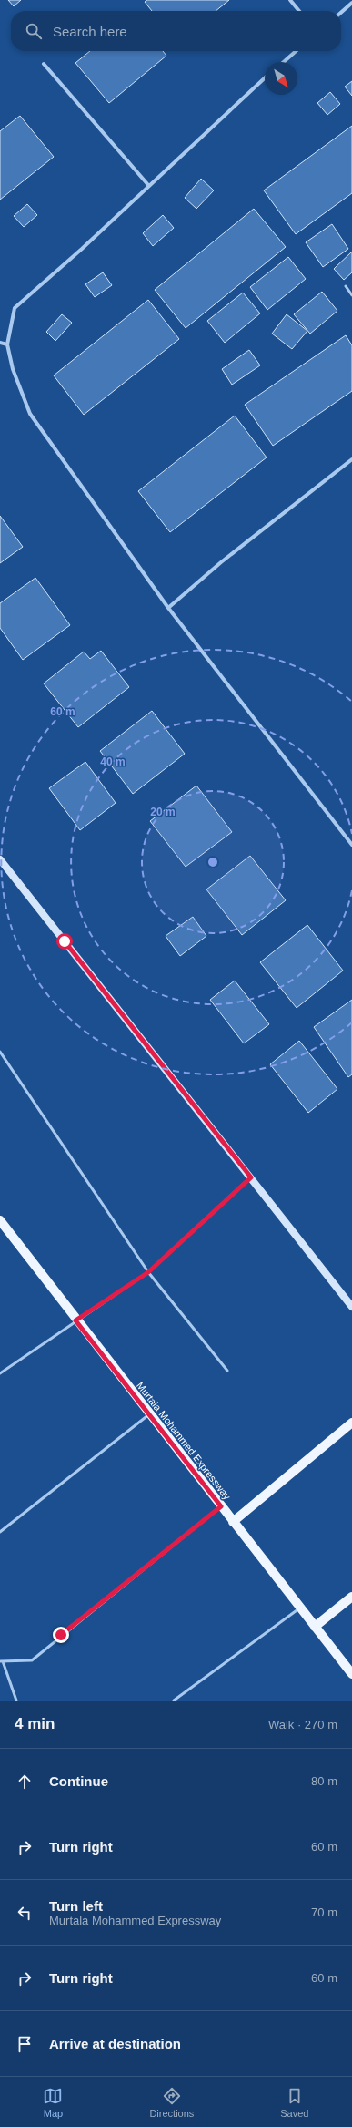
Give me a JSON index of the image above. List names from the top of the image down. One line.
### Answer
{"streets":{"main road":["Murtala Mohammed Expressway"]},"north":"bottom right","page":{"search":"Search here","heading":["4 min","Walk · 270 m"],"list":[["Continue","80 m"],["Turn right","60 m"],["Turn left","Murtala Mohammed Expressway","70 m"],["Turn right","60 m"],"Arrive at destination"],"nav":["Map","Directions","Saved"]},"rings":["60 m","40 m","20 m"]}
